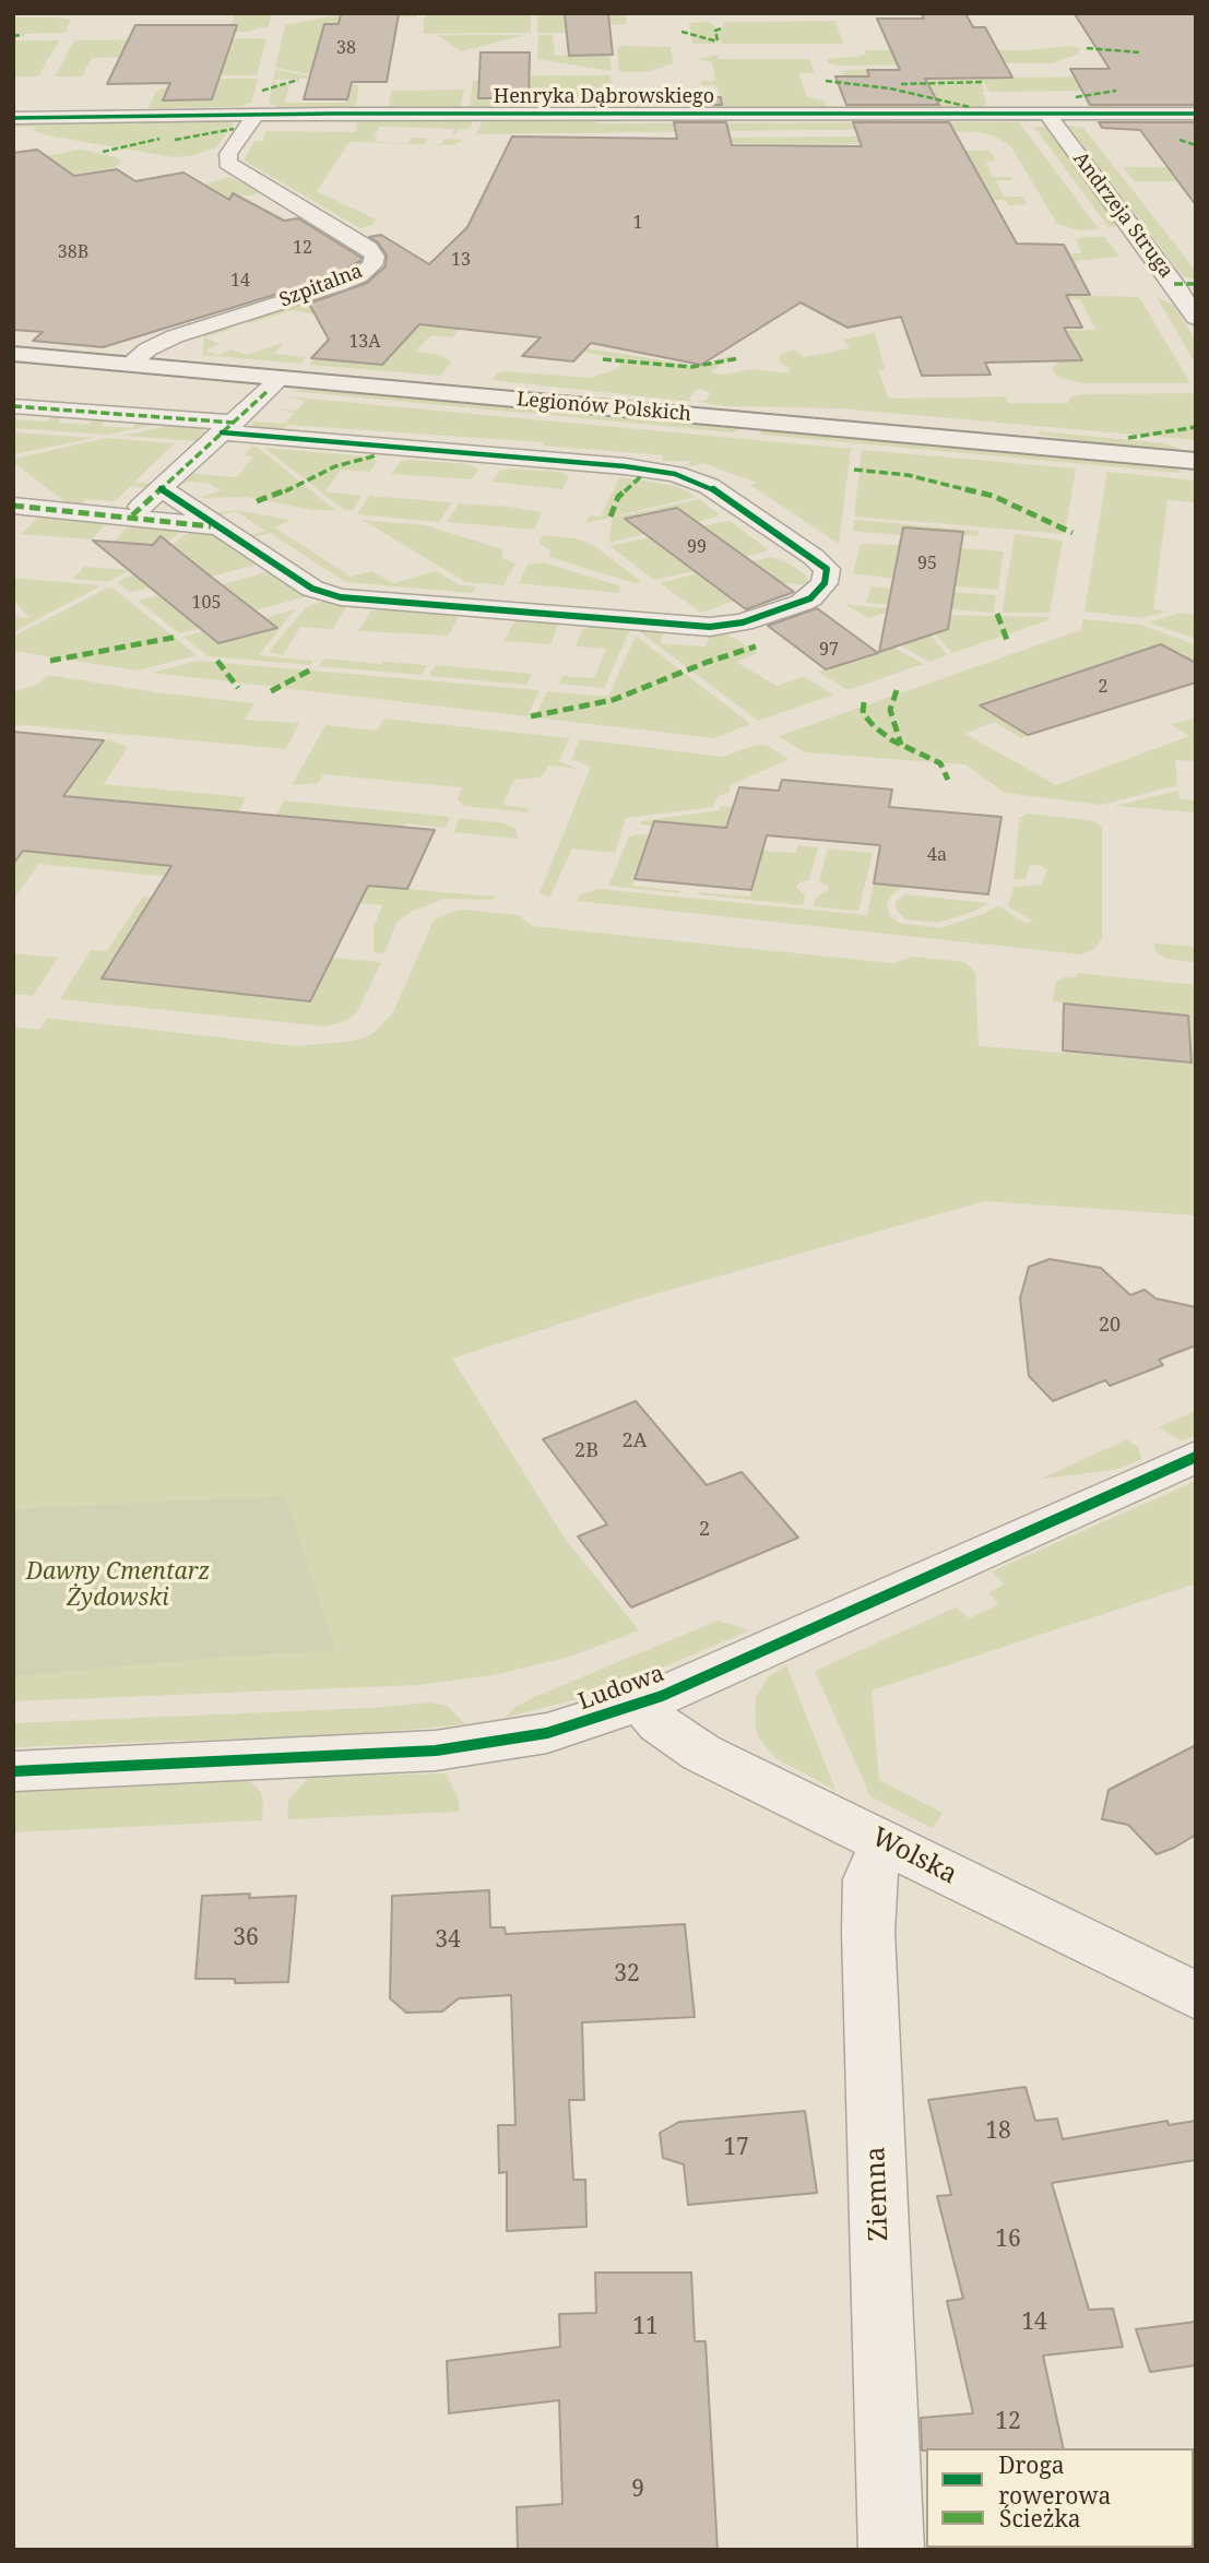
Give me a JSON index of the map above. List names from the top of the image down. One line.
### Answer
{"streets":{"street":["Henryka Dąbrowskiego","Andrzeja Struga","Szpitalna","Legionów Polskich","Ludowa","Wolska","Ziemna"]},"crossings":[["Henryka Dąbrowskiego","Andrzeja Struga"],["Henryka Dąbrowskiego","Szpitalna"],["Szpitalna","Legionów Polskich"],["Ludowa","Wolska"],["Wolska","Ziemna"]],"parks":["Dawny Cmentarz Żydowski"],"house_numbers":["38","1","12","38B","13","14","13A","99","95","105","97","2","4a","20","2A","2B","2","36","34","32","18","17","16","14","11","12","9"],"legend":["Droga rowerowa","Ścieżka"]}
